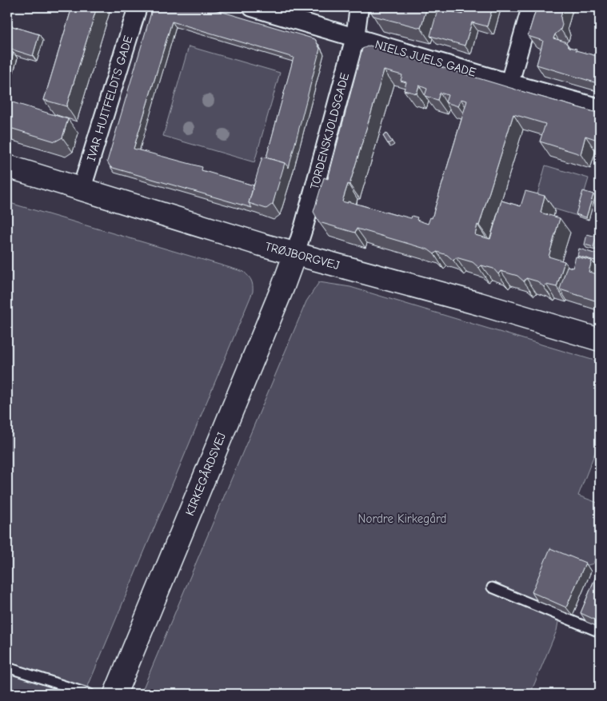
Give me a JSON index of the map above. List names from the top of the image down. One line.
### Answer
{"streets":{"street":["NIELS JUELS GADE","IVAR HUITFELDTS GADE","TORDENSKJOLDSGADE","TRØJBORGVEJ","KIRKEGÅRDSVEJ"]},"crossings":[["NIELS JUELS GADE","TORDENSKJOLDSGADE"],["IVAR HUITFELDTS GADE","TRØJBORGVEJ"],["TORDENSKJOLDSGADE","TRØJBORGVEJ"],["TORDENSKJOLDSGADE","KIRKEGÅRDSVEJ"],["TRØJBORGVEJ","KIRKEGÅRDSVEJ"]],"parks":["Nordre Kirkegård"]}
